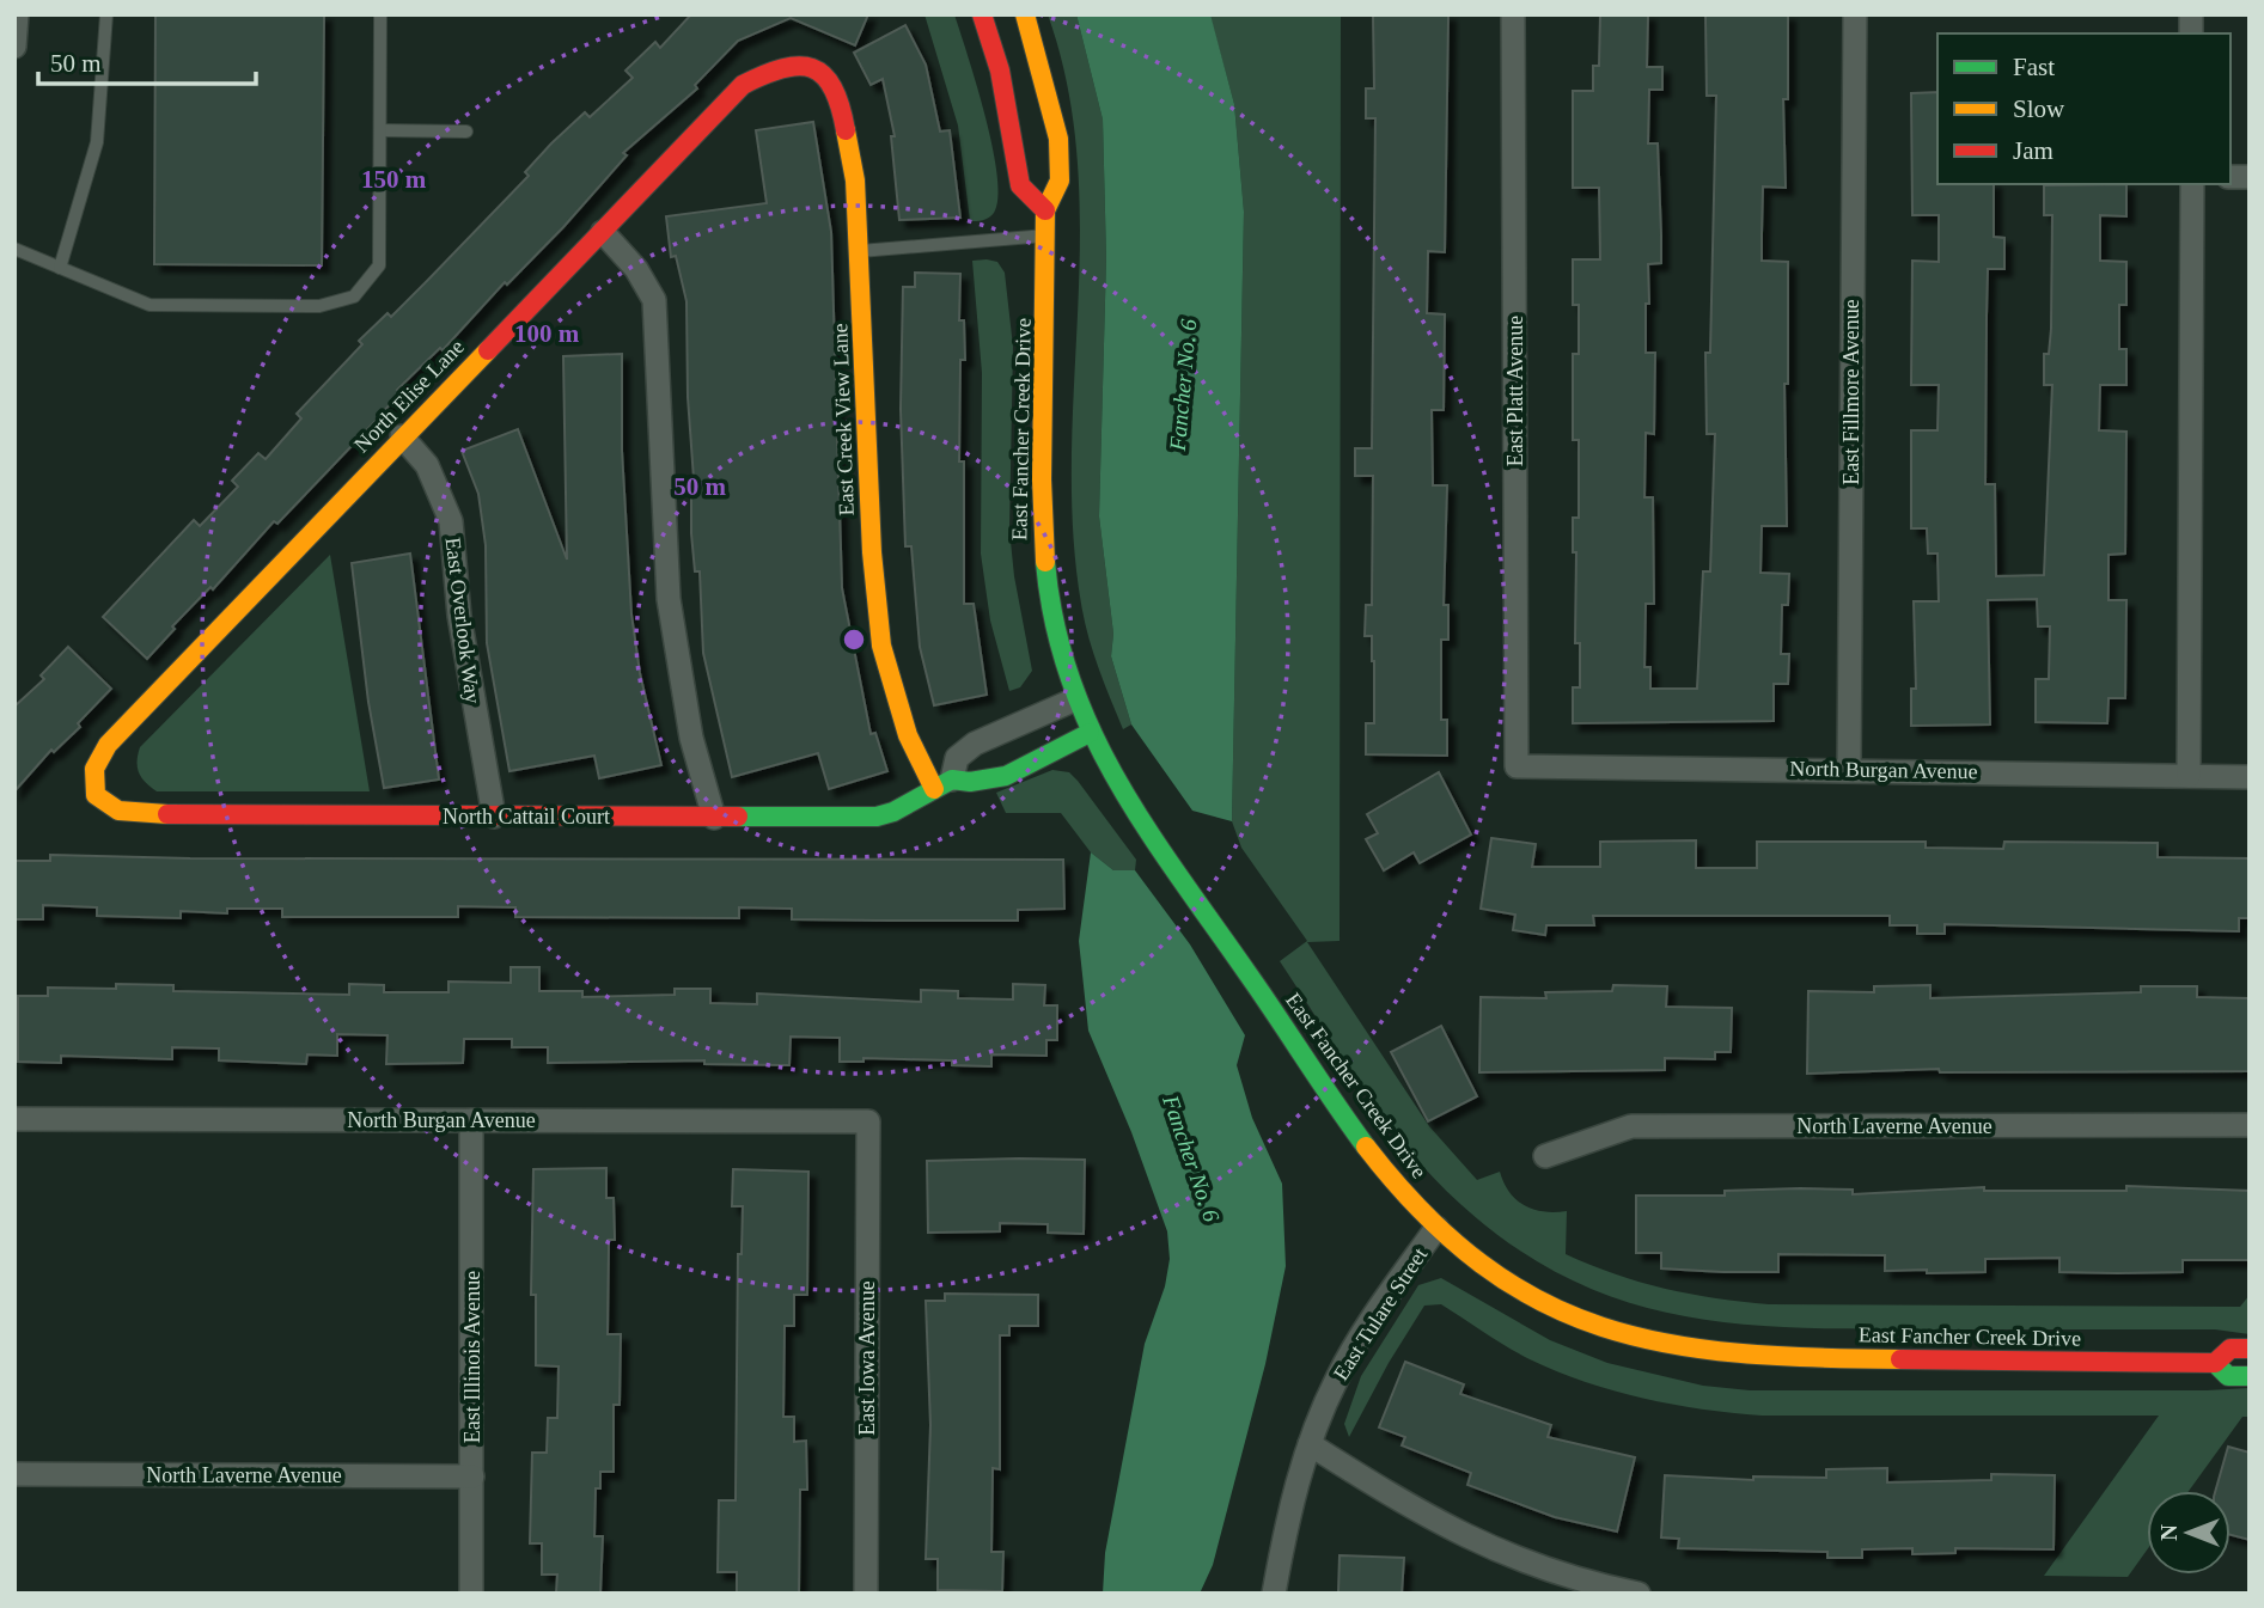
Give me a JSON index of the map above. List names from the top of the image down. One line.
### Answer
{"streets":{"street":["East Platt Avenue","East Fillmore Avenue","North Elise Lane","East Creek View Lane","East Fancher Creek Drive","East Overlook Way","North Burgan Avenue","North Cattail Court","North Laverne Avenue","East Tulare Street","East Illinois Avenue","East Iowa Avenue"]},"crossings":[["East Platt Avenue","North Burgan Avenue"],["East Fillmore Avenue","North Burgan Avenue"],["North Elise Lane","East Creek View Lane"],["North Elise Lane","East Overlook Way"],["North Elise Lane","North Cattail Court"],["East Creek View Lane","North Cattail Court"],["East Fancher Creek Drive","North Cattail Court"],["East Fancher Creek Drive","East Tulare Street"],["East Overlook Way","North Cattail Court"],["North Burgan Avenue","East Illinois Avenue"],["North Burgan Avenue","East Iowa Avenue"],["North Laverne Avenue","East Illinois Avenue"]],"water":["Fancher No. 6"],"legend":["Fast","Slow","Jam"],"scale_bar":"50 m","north":"left","rings":["150 m","100 m","50 m"]}
